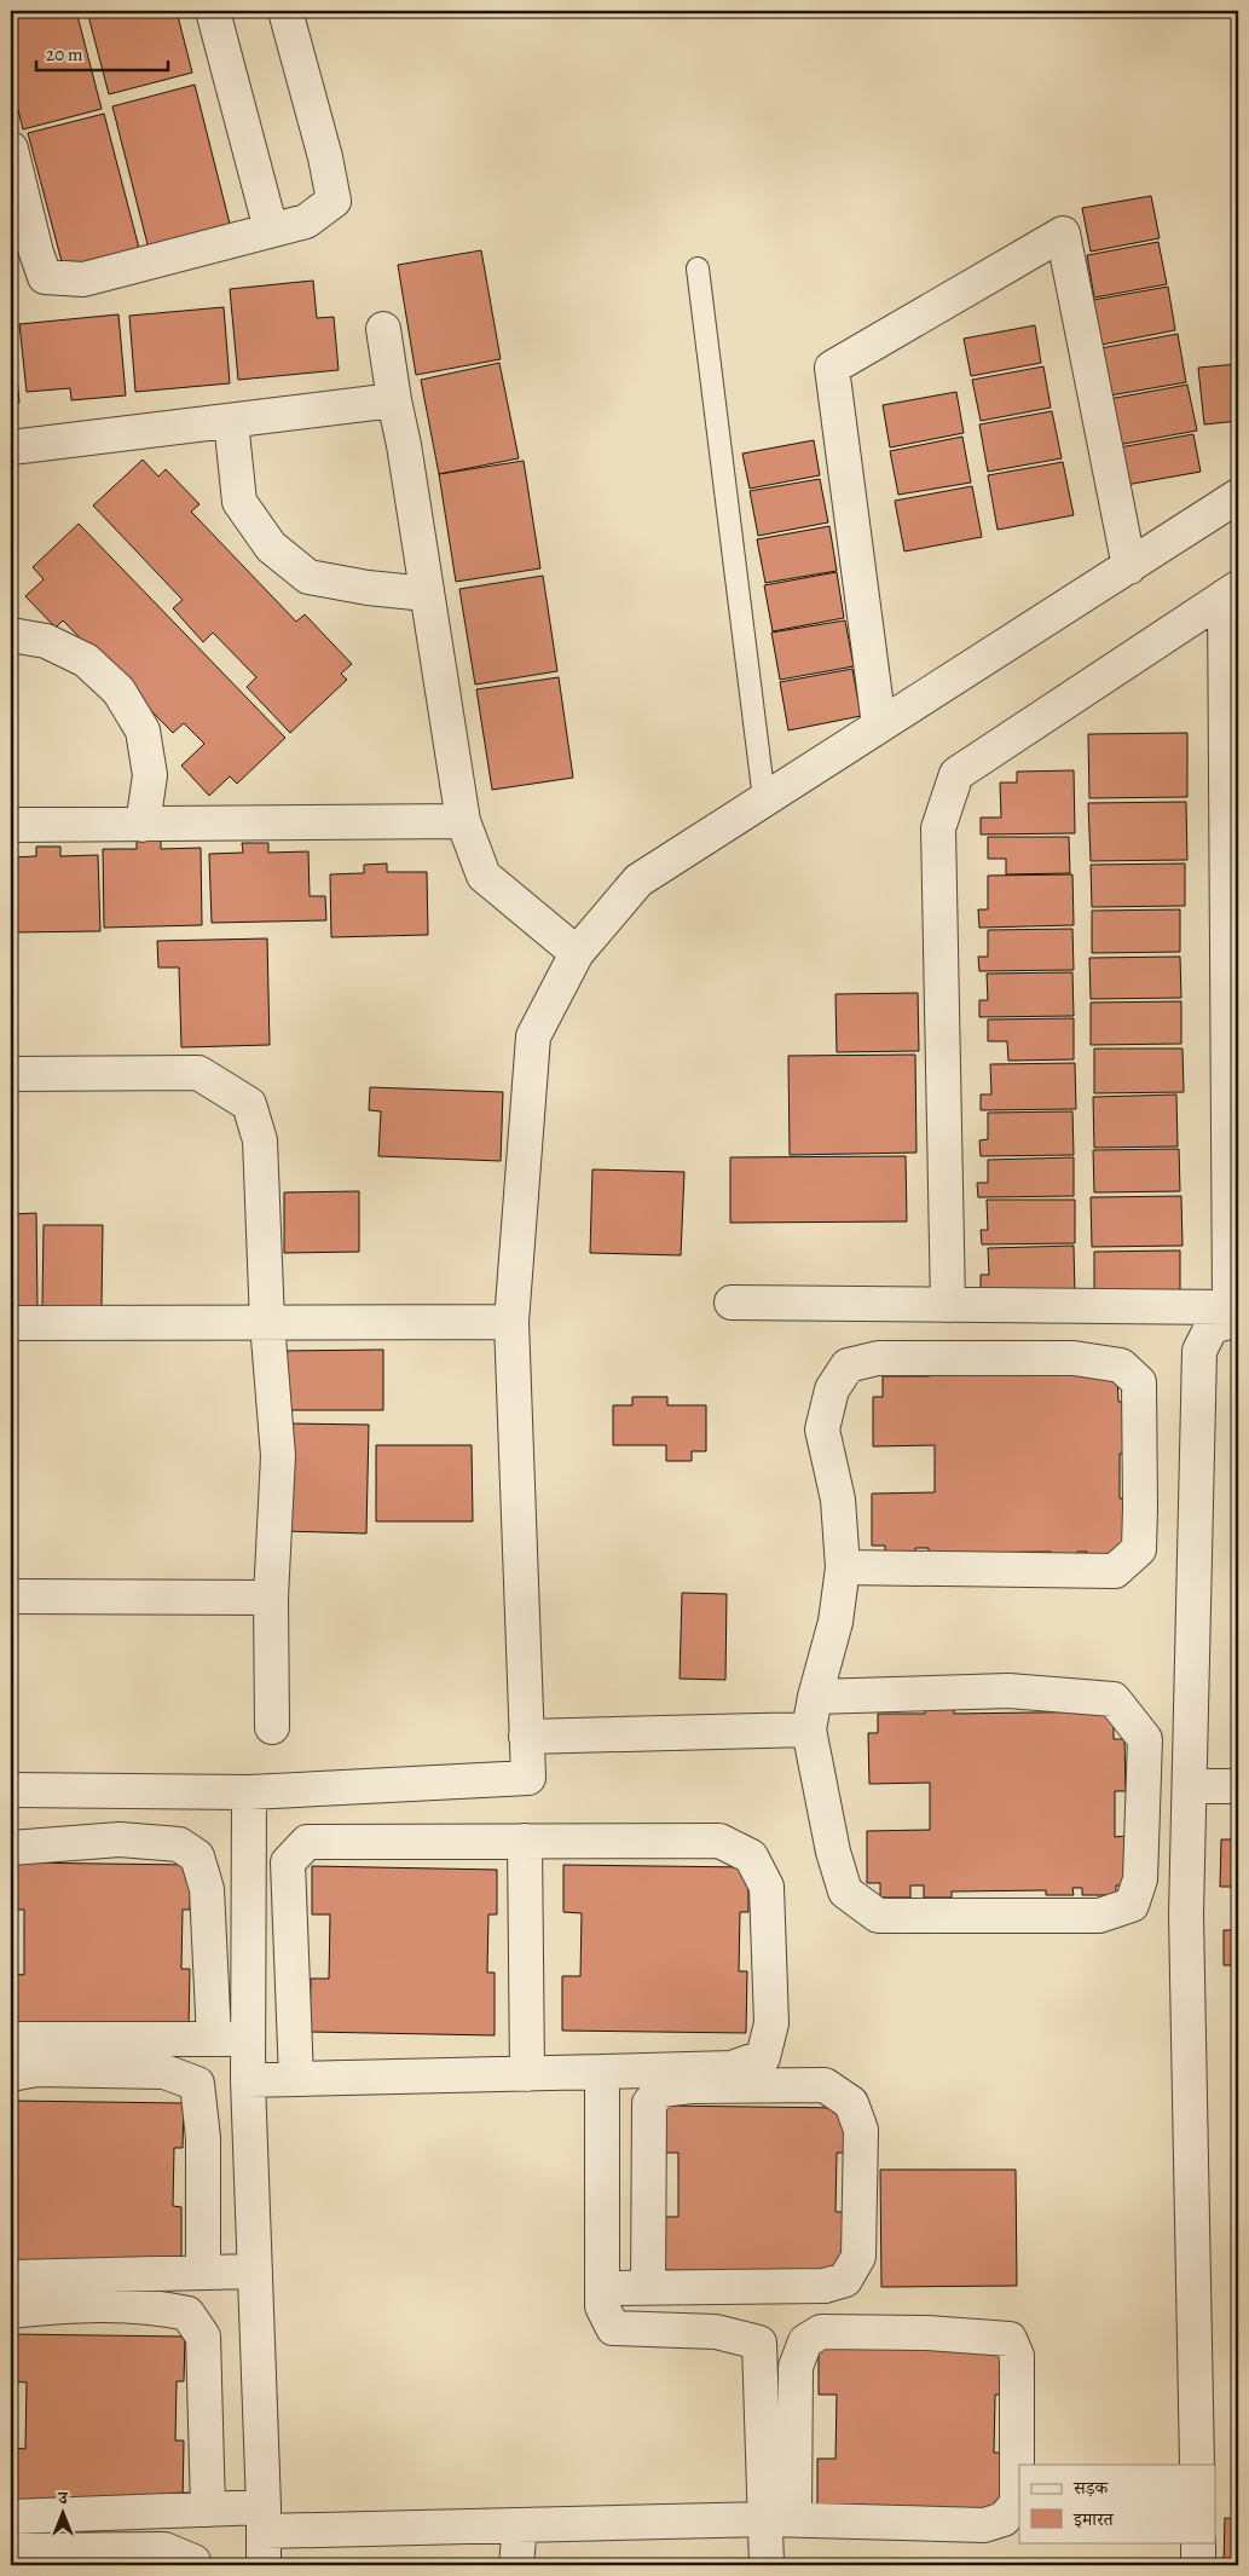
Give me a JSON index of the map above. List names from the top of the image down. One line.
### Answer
{"legend":["सड़क","इमारत"],"scale_bar":"20 m","north":"top"}
